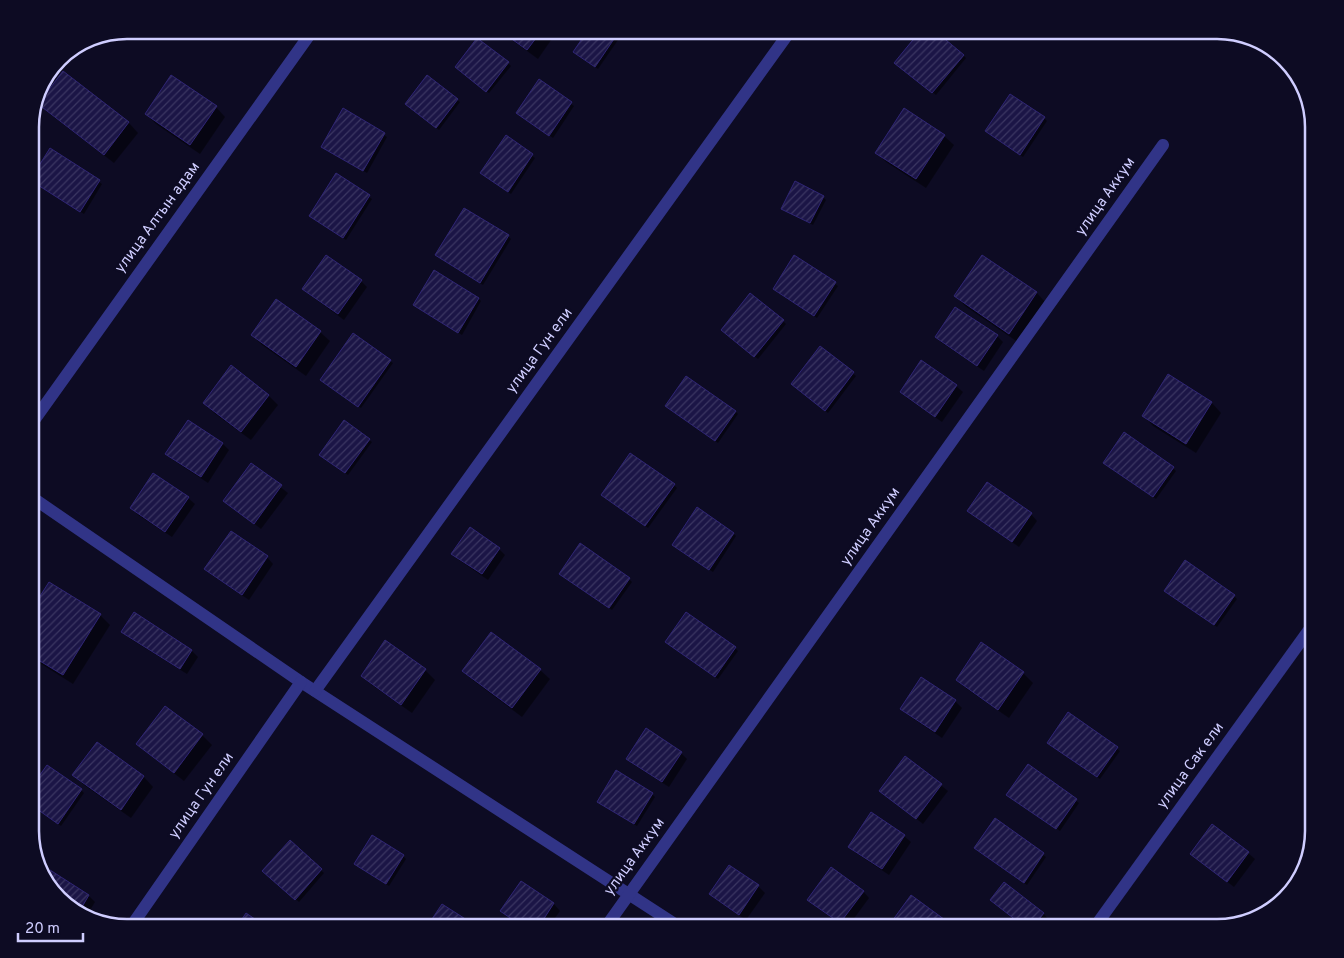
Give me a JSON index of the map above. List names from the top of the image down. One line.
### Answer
{"streets":{"street":["улица Аккум","улица Алтын адам","улица Гун ели","улица Сак ели"]},"scale_bar":"20 m"}
